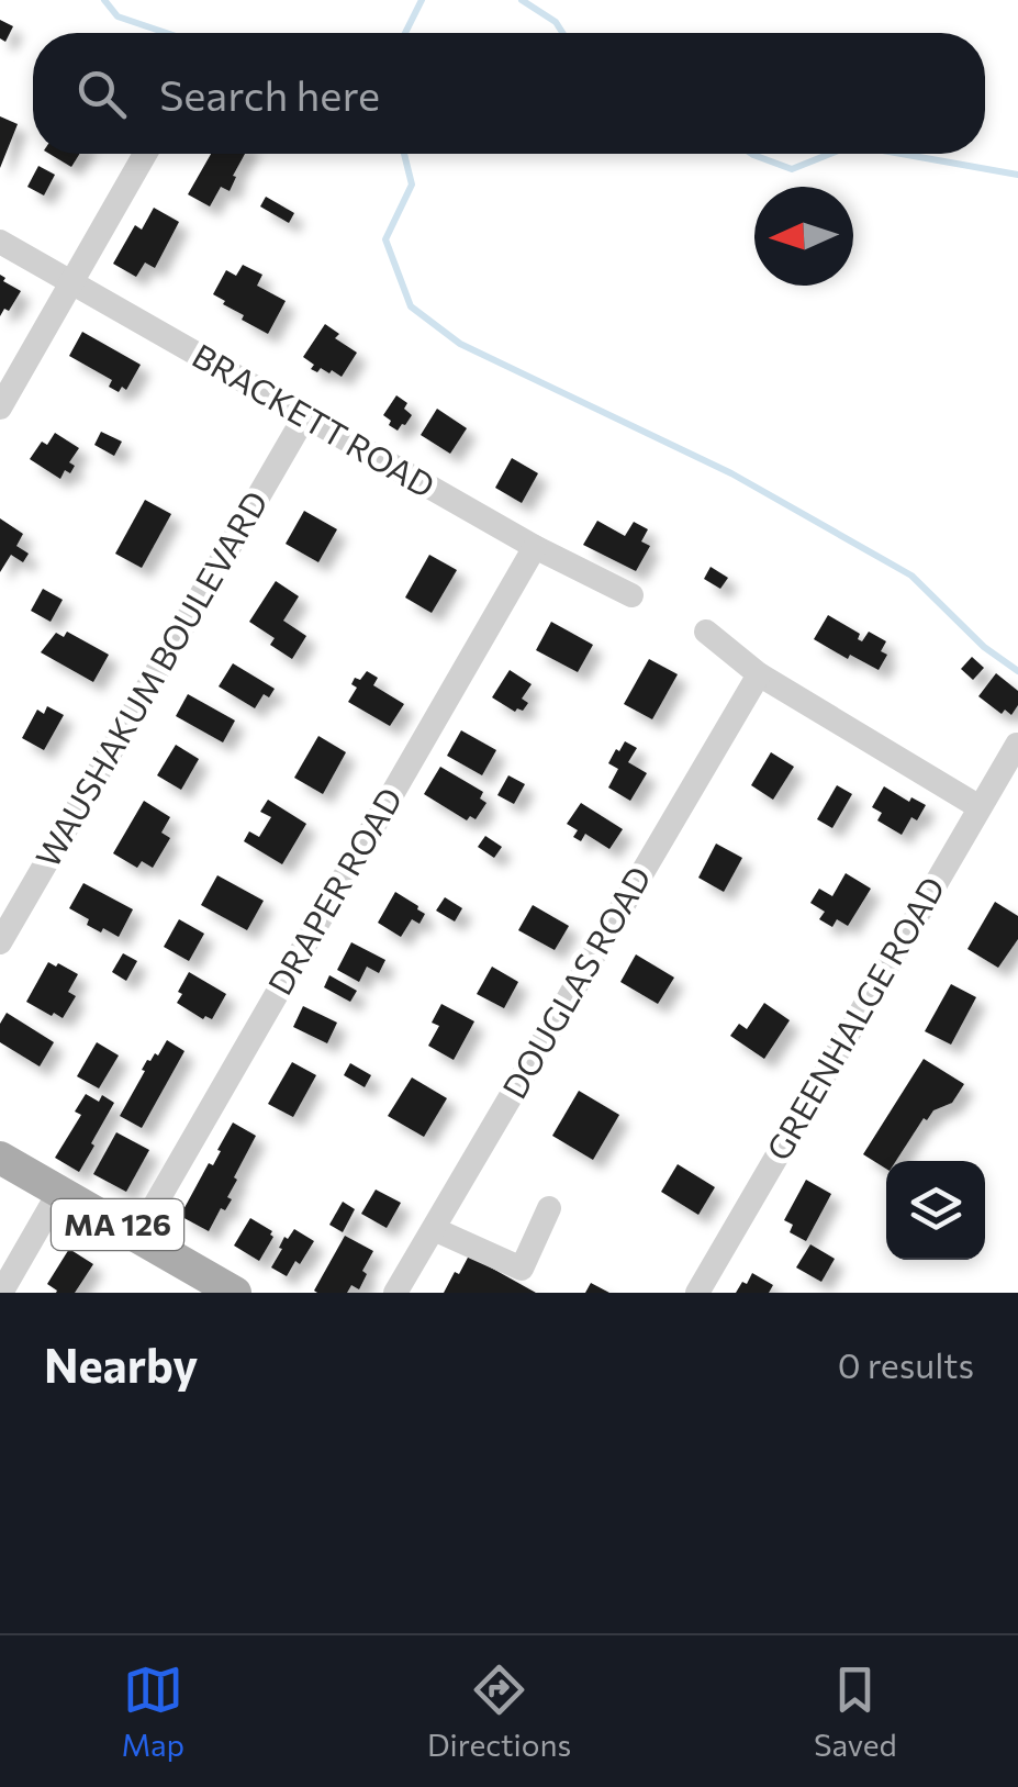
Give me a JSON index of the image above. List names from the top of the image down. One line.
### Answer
{"streets":{"main road":["MA 126"],"street":["BRACKETT ROAD","WAUSHAKUM BOULEVARD","DRAPER ROAD","DOUGLAS ROAD","GREENHALGE ROAD"]},"crossings":[["BRACKETT ROAD","WAUSHAKUM BOULEVARD"],["BRACKETT ROAD","DRAPER ROAD"],["DRAPER ROAD","MA 126"]],"north":"left","page":{"search":"Search here","heading":["Nearby","0 results"],"nav":["Map","Directions","Saved"]}}
